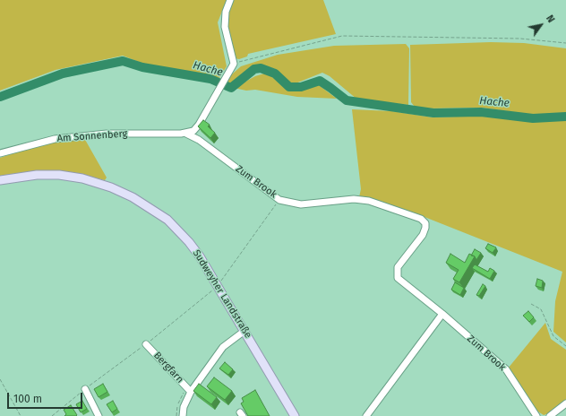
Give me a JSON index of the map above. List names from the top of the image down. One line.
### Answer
{"streets":{"main road":["Sudweyher Landstraße"],"street":["Am Sonnenberg","Zum Brook","Bergfarn"]},"crossings":[["Am Sonnenberg","Zum Brook"]],"water":["Hache"],"scale_bar":"100 m","north":"top right"}
